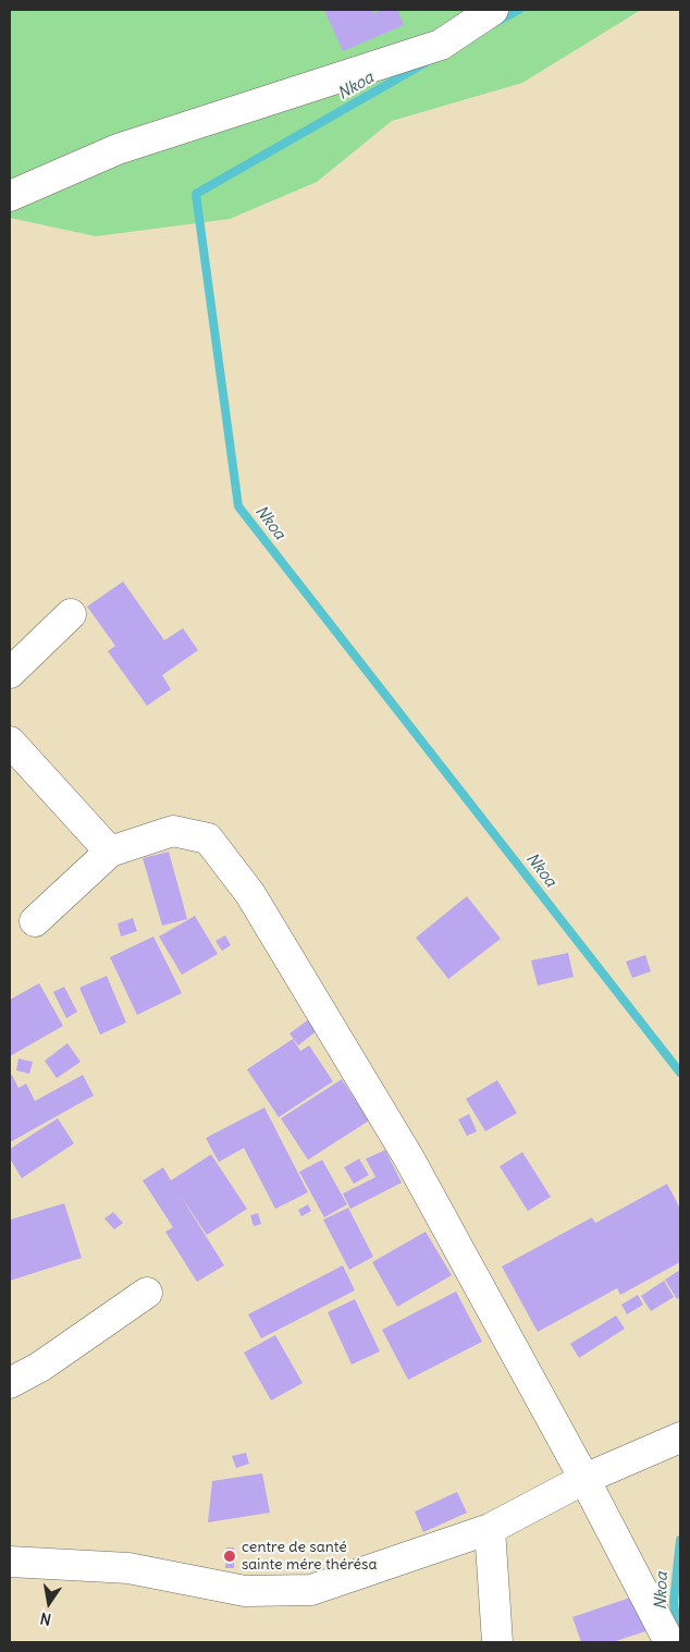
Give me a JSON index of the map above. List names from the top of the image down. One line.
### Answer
{"water":["Nkoa"],"places":["centre de santé sainte mére thérésa"],"north":"bottom"}
